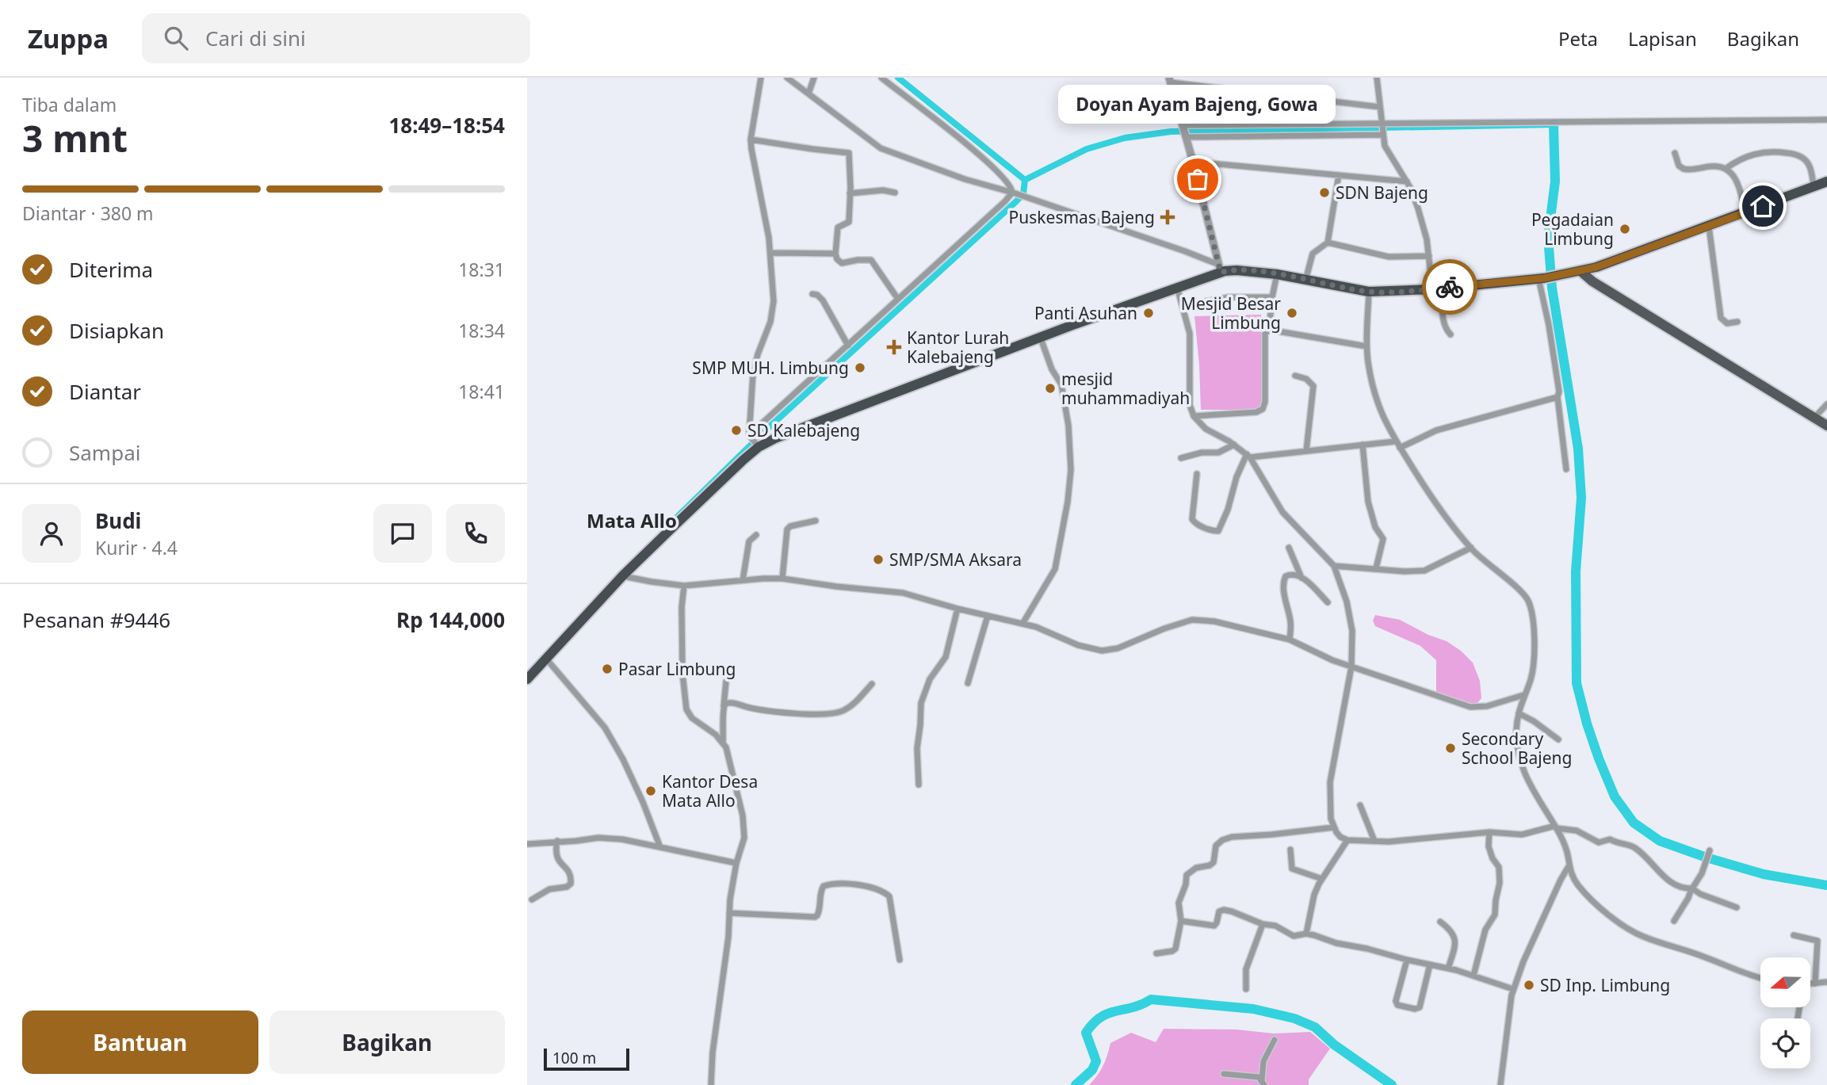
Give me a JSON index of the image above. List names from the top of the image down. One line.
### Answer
{"districts":["Mata Allo"],"places":{"other":["Doyan Ayam Bajeng, Gowa","SDN Bajeng","Pegadaian Limbung","Panti Asuhan","Mesjid Besar Limbung","SMP MUH. Limbung","mesjid muhammadiyah","SD Kalebajeng","SMP/SMA Aksara","Pasar Limbung","Secondary School Bajeng","Kantor Desa Mata Allo","SD Inp. Limbung"],"health":["Puskesmas Bajeng","Kantor Lurah Kalebajeng"]},"scale_bar":"100 m","north":"left","page":{"header":"Zuppa","search":"Cari di sini","nav":["Peta","Lapisan","Bagikan"],"heading":["3 mnt","Tiba dalam","18:49–18:54"],"panel":["Budi","Kurir · 4.4","Pesanan #9446","Rp 144,000"],"bubble":"Doyan Ayam Bajeng, Gowa","bar":"Diantar · 380 m","list":[["Diterima","18:31"],["Disiapkan","18:34"],["Diantar","18:41"],"Sampai"],"buttons":["Bantuan","Bagikan"],"scale":"100 m"}}
